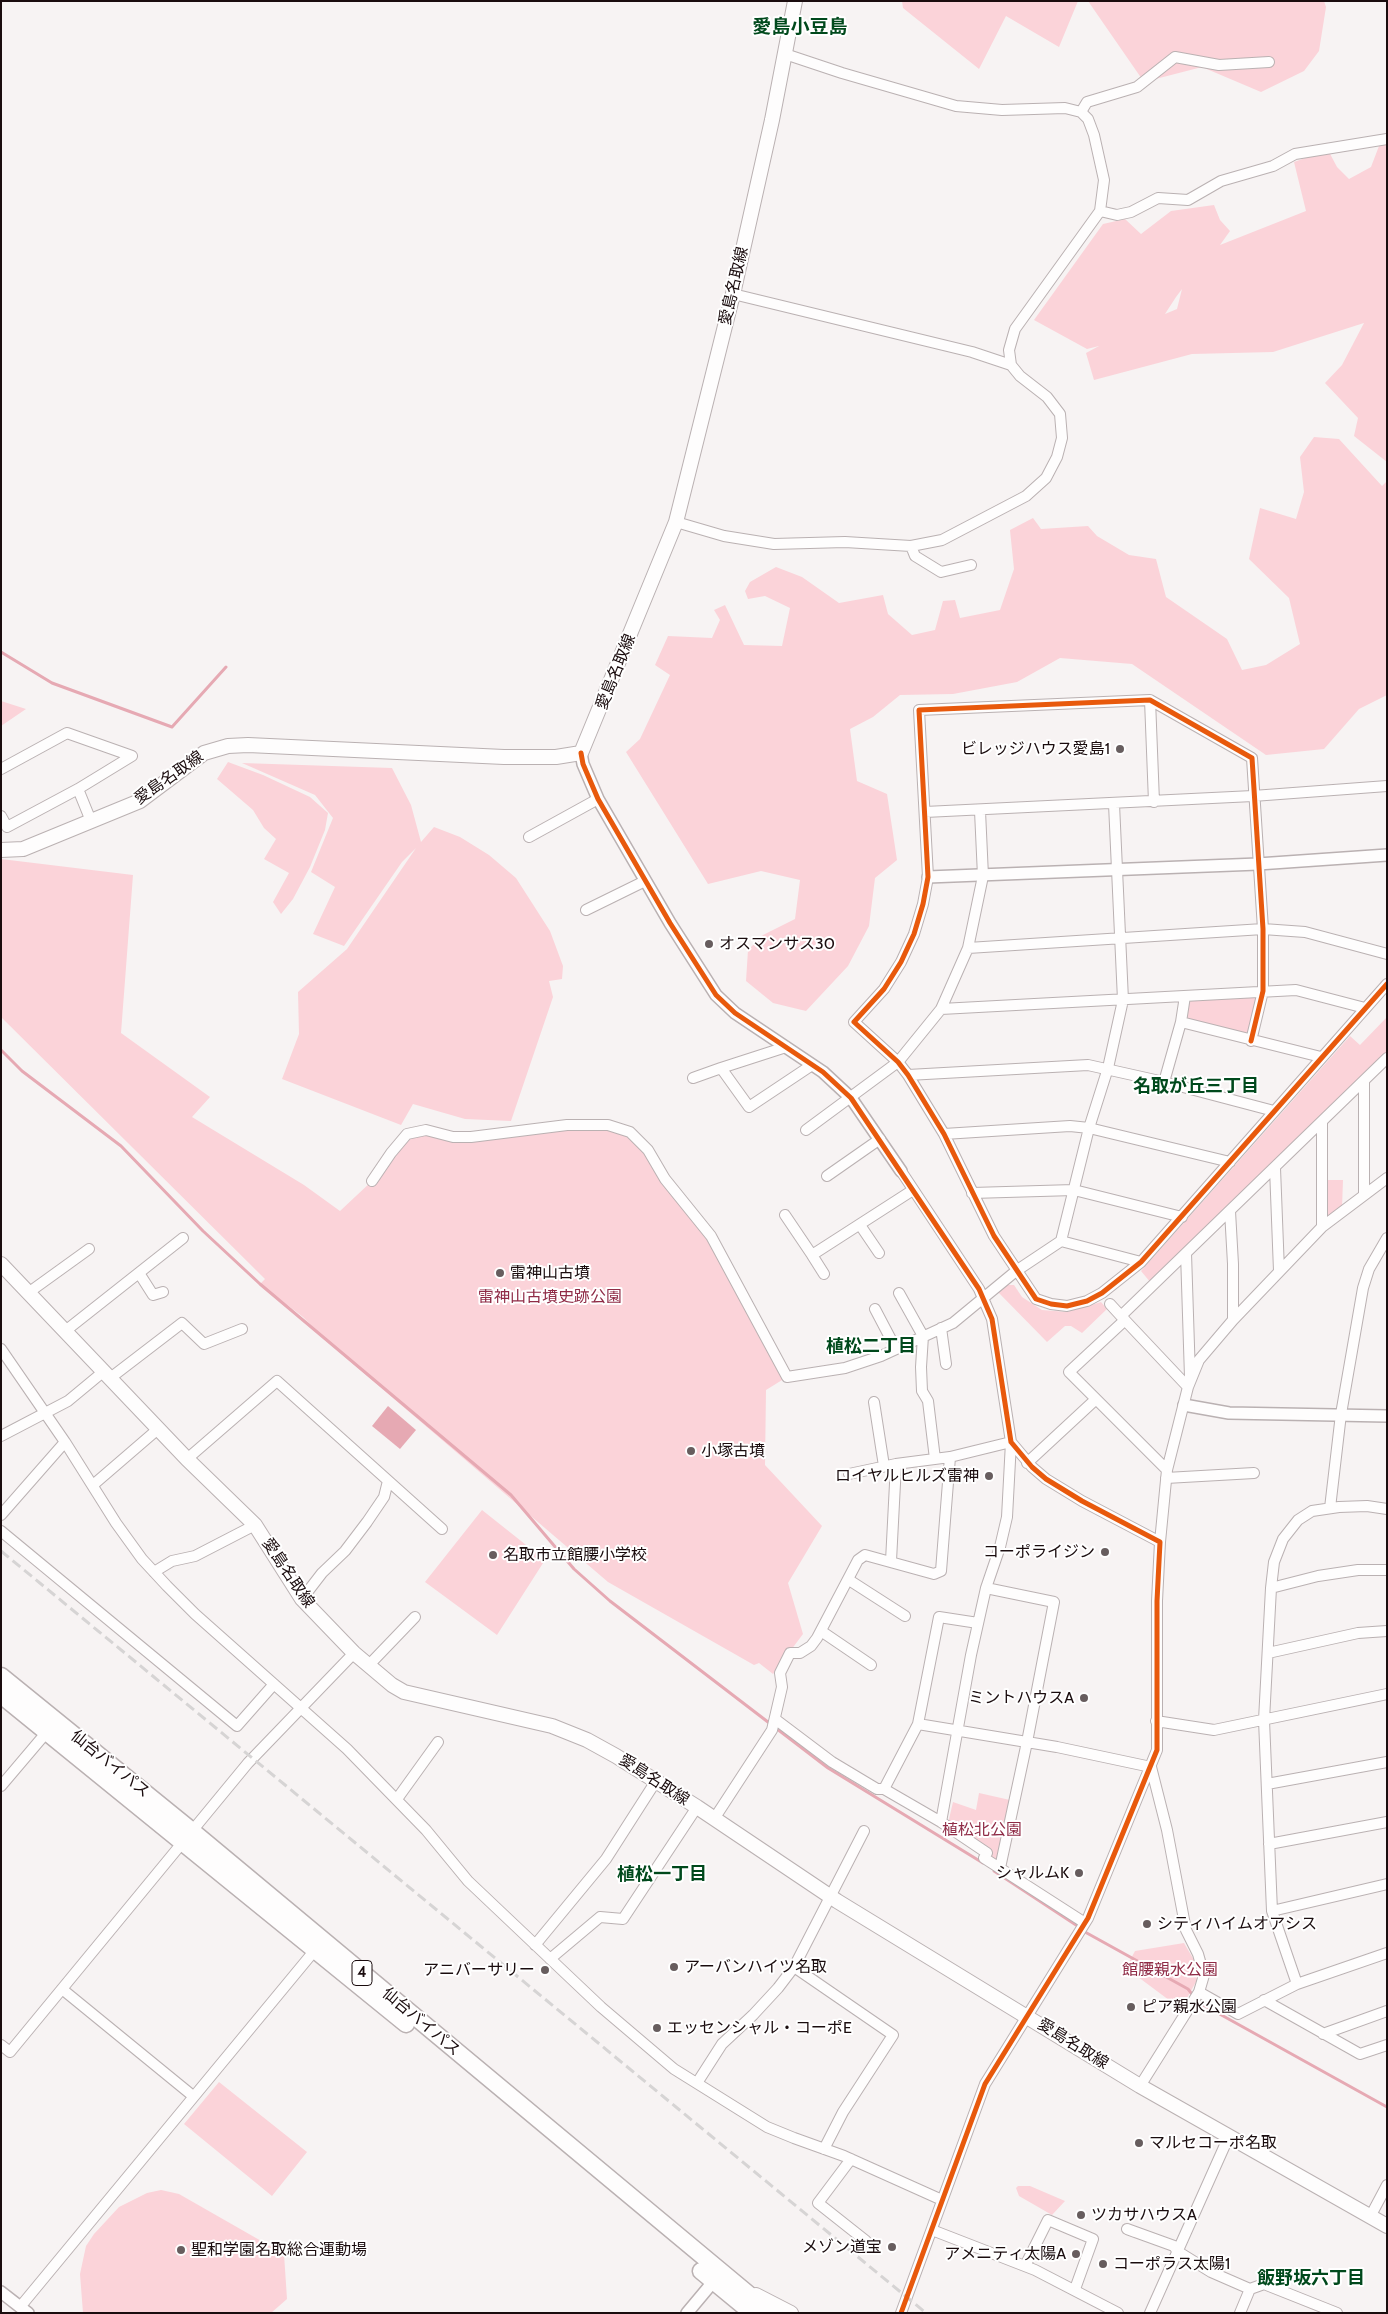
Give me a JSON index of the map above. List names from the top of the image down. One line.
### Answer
{"streets":{"highway":["仙台バイパス","4"],"main road":["愛島名取線"]},"districts":["愛島小豆島","名取が丘三丁目","植松二丁目","植松一丁目","飯野坂六丁目"],"parks":["雷神山古墳史跡公園","植松北公園","館腰親水公園"],"places":["ビレッジハウス愛島1","オスマンサス30","雷神山古墳","小塚古墳","ロイヤルヒルズ雷神","コーポライジン","名取市立館腰小学校","ミントハウスA","シャルムK","シティハイムオアシス","アーバンハイツ名取","アニバーサリー","ピア親水公園","エッセンシャル・コーポE","マルセコーポ名取","ツカサハウスA","メゾン道宝","聖和学園名取総合運動場","アメニティ太陽A","コーポラス太陽1"]}
